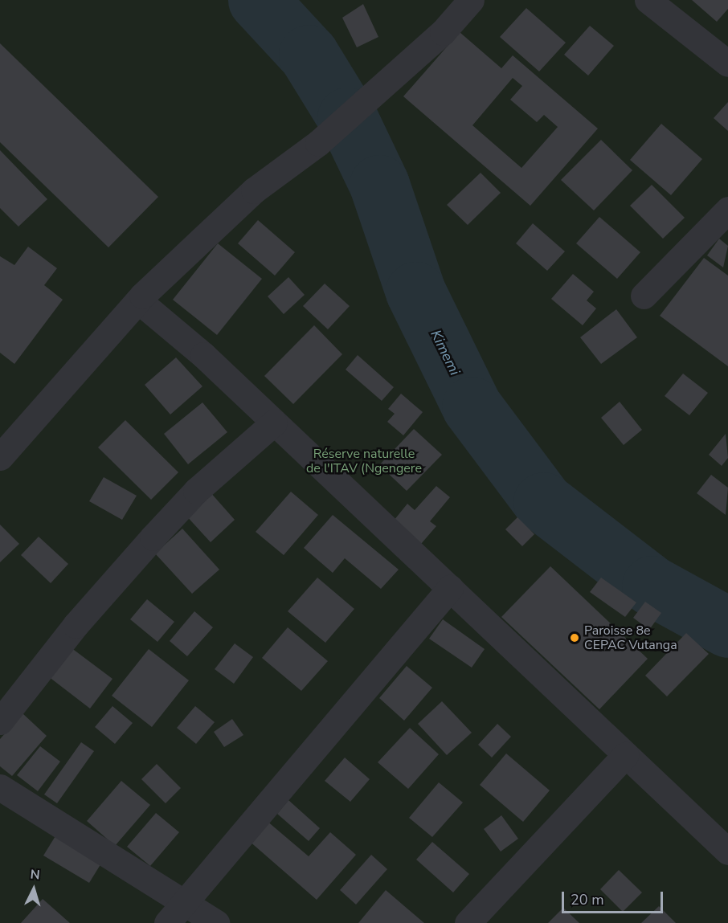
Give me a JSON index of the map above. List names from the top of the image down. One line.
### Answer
{"water":["Kimemi"],"parks":["Réserve naturelle de l'ITAV (Ngengere"],"places":["Paroisse 8e CEPAC Vutanga"],"scale_bar":"20 m","north":"top"}
